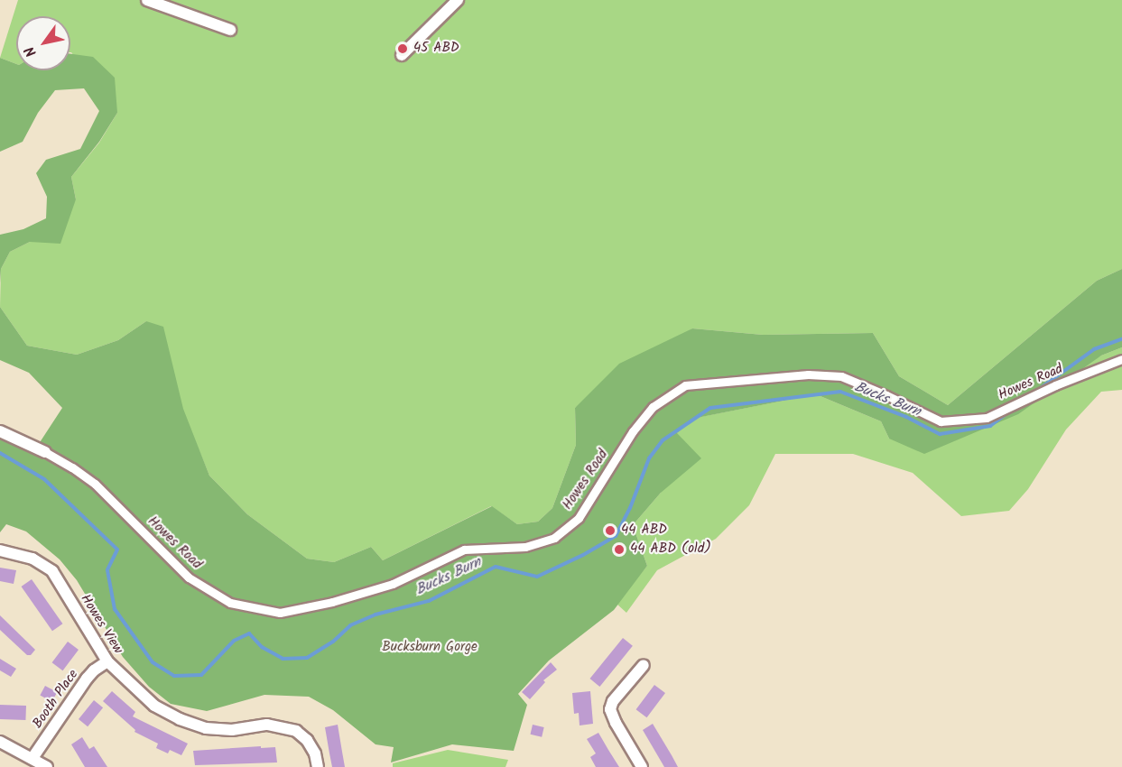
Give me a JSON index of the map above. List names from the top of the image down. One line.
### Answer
{"streets":{"street":["Howes Road","Howes View","Booth Place"]},"crossings":[["Howes View","Booth Place"]],"water":["Bucks Burn"],"parks":["Bucksburn Gorge"],"places":["45 ABD","44 ABD","44 ABD (old)"],"north":"bottom left"}
